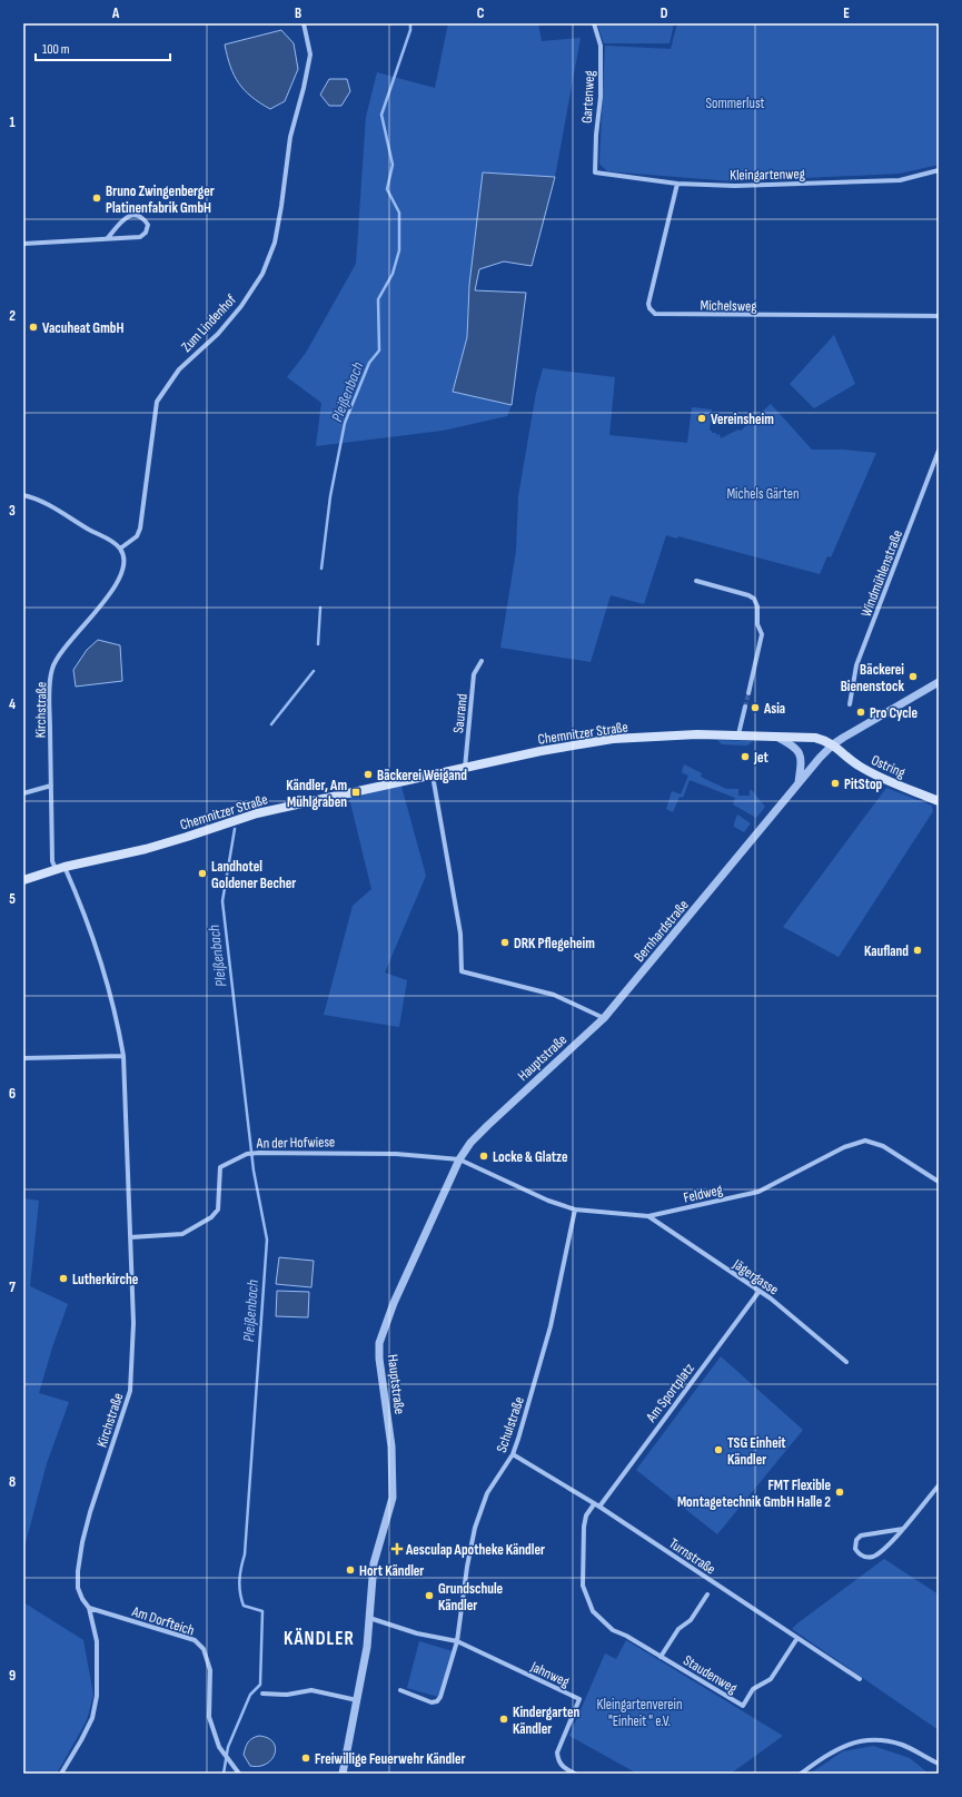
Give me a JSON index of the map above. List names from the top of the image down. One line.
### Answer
{"streets":{"main road":["Chemnitzer Straße","Ostring"],"street":["Gartenweg","Kleingartenweg","Michelsweg","Zum Lindenhof","Windmühlenstraße","Kirchstraße","Saurand","Bernhardstraße","Hauptstraße","An der Hofwiese","Feldweg","Jägergasse","Am Sportplatz","Schulstraße","Turnstraße","Am Dorfteich","Jahnweg","Staudenweg"]},"crossings":[["Gartenweg","Kleingartenweg"],["Kleingartenweg","Michelsweg"],["Zum Lindenhof","Kirchstraße"],["Kirchstraße","Chemnitzer Straße"],["Kirchstraße","An der Hofwiese"],["Kirchstraße","Am Dorfteich"],["Saurand","Chemnitzer Straße"],["Chemnitzer Straße","Ostring"],["Chemnitzer Straße","Bernhardstraße"],["Ostring","Bernhardstraße"],["Bernhardstraße","Hauptstraße"],["Hauptstraße","An der Hofwiese"],["Hauptstraße","Feldweg"],["An der Hofwiese","Feldweg"],["Feldweg","Jägergasse"],["Feldweg","Schulstraße"],["Jägergasse","Am Sportplatz"],["Am Sportplatz","Turnstraße"],["Am Sportplatz","Staudenweg"],["Schulstraße","Turnstraße"],["Schulstraße","Jahnweg"],["Turnstraße","Staudenweg"]],"districts":["KÄNDLER"],"water":["Pleißenbach"],"parks":["Sommerlust","Michels Gärten","Kleingartenverein \"Einheit \" e.V."],"places":{"other":["Bruno Zwingenberger Platinenfabrik GmbH","Vacuheat GmbH","Vereinsheim","Bäckerei Bienenstock","Asia","Pro Cycle","Jet","Bäckerei Weigand","PitStop","Landhotel Goldener Becher","DRK Pflegeheim","Kaufland","Locke & Glatze","Lutherkirche","TSG Einheit Kändler","FMT Flexible Montagetechnik GmbH Halle 2","Hort Kändler","Grundschule Kändler","Kindergarten Kändler","Freiwillige Feuerwehr Kändler"],"transit":["Kändler, Am Mühlgraben"],"health":["Aesculap Apotheke Kändler"]},"scale_bar":"100 m","grid":{"columns":["A","B","C","D","E"],"rows":["1","2","3","4","5","6","7","8","9"]}}
